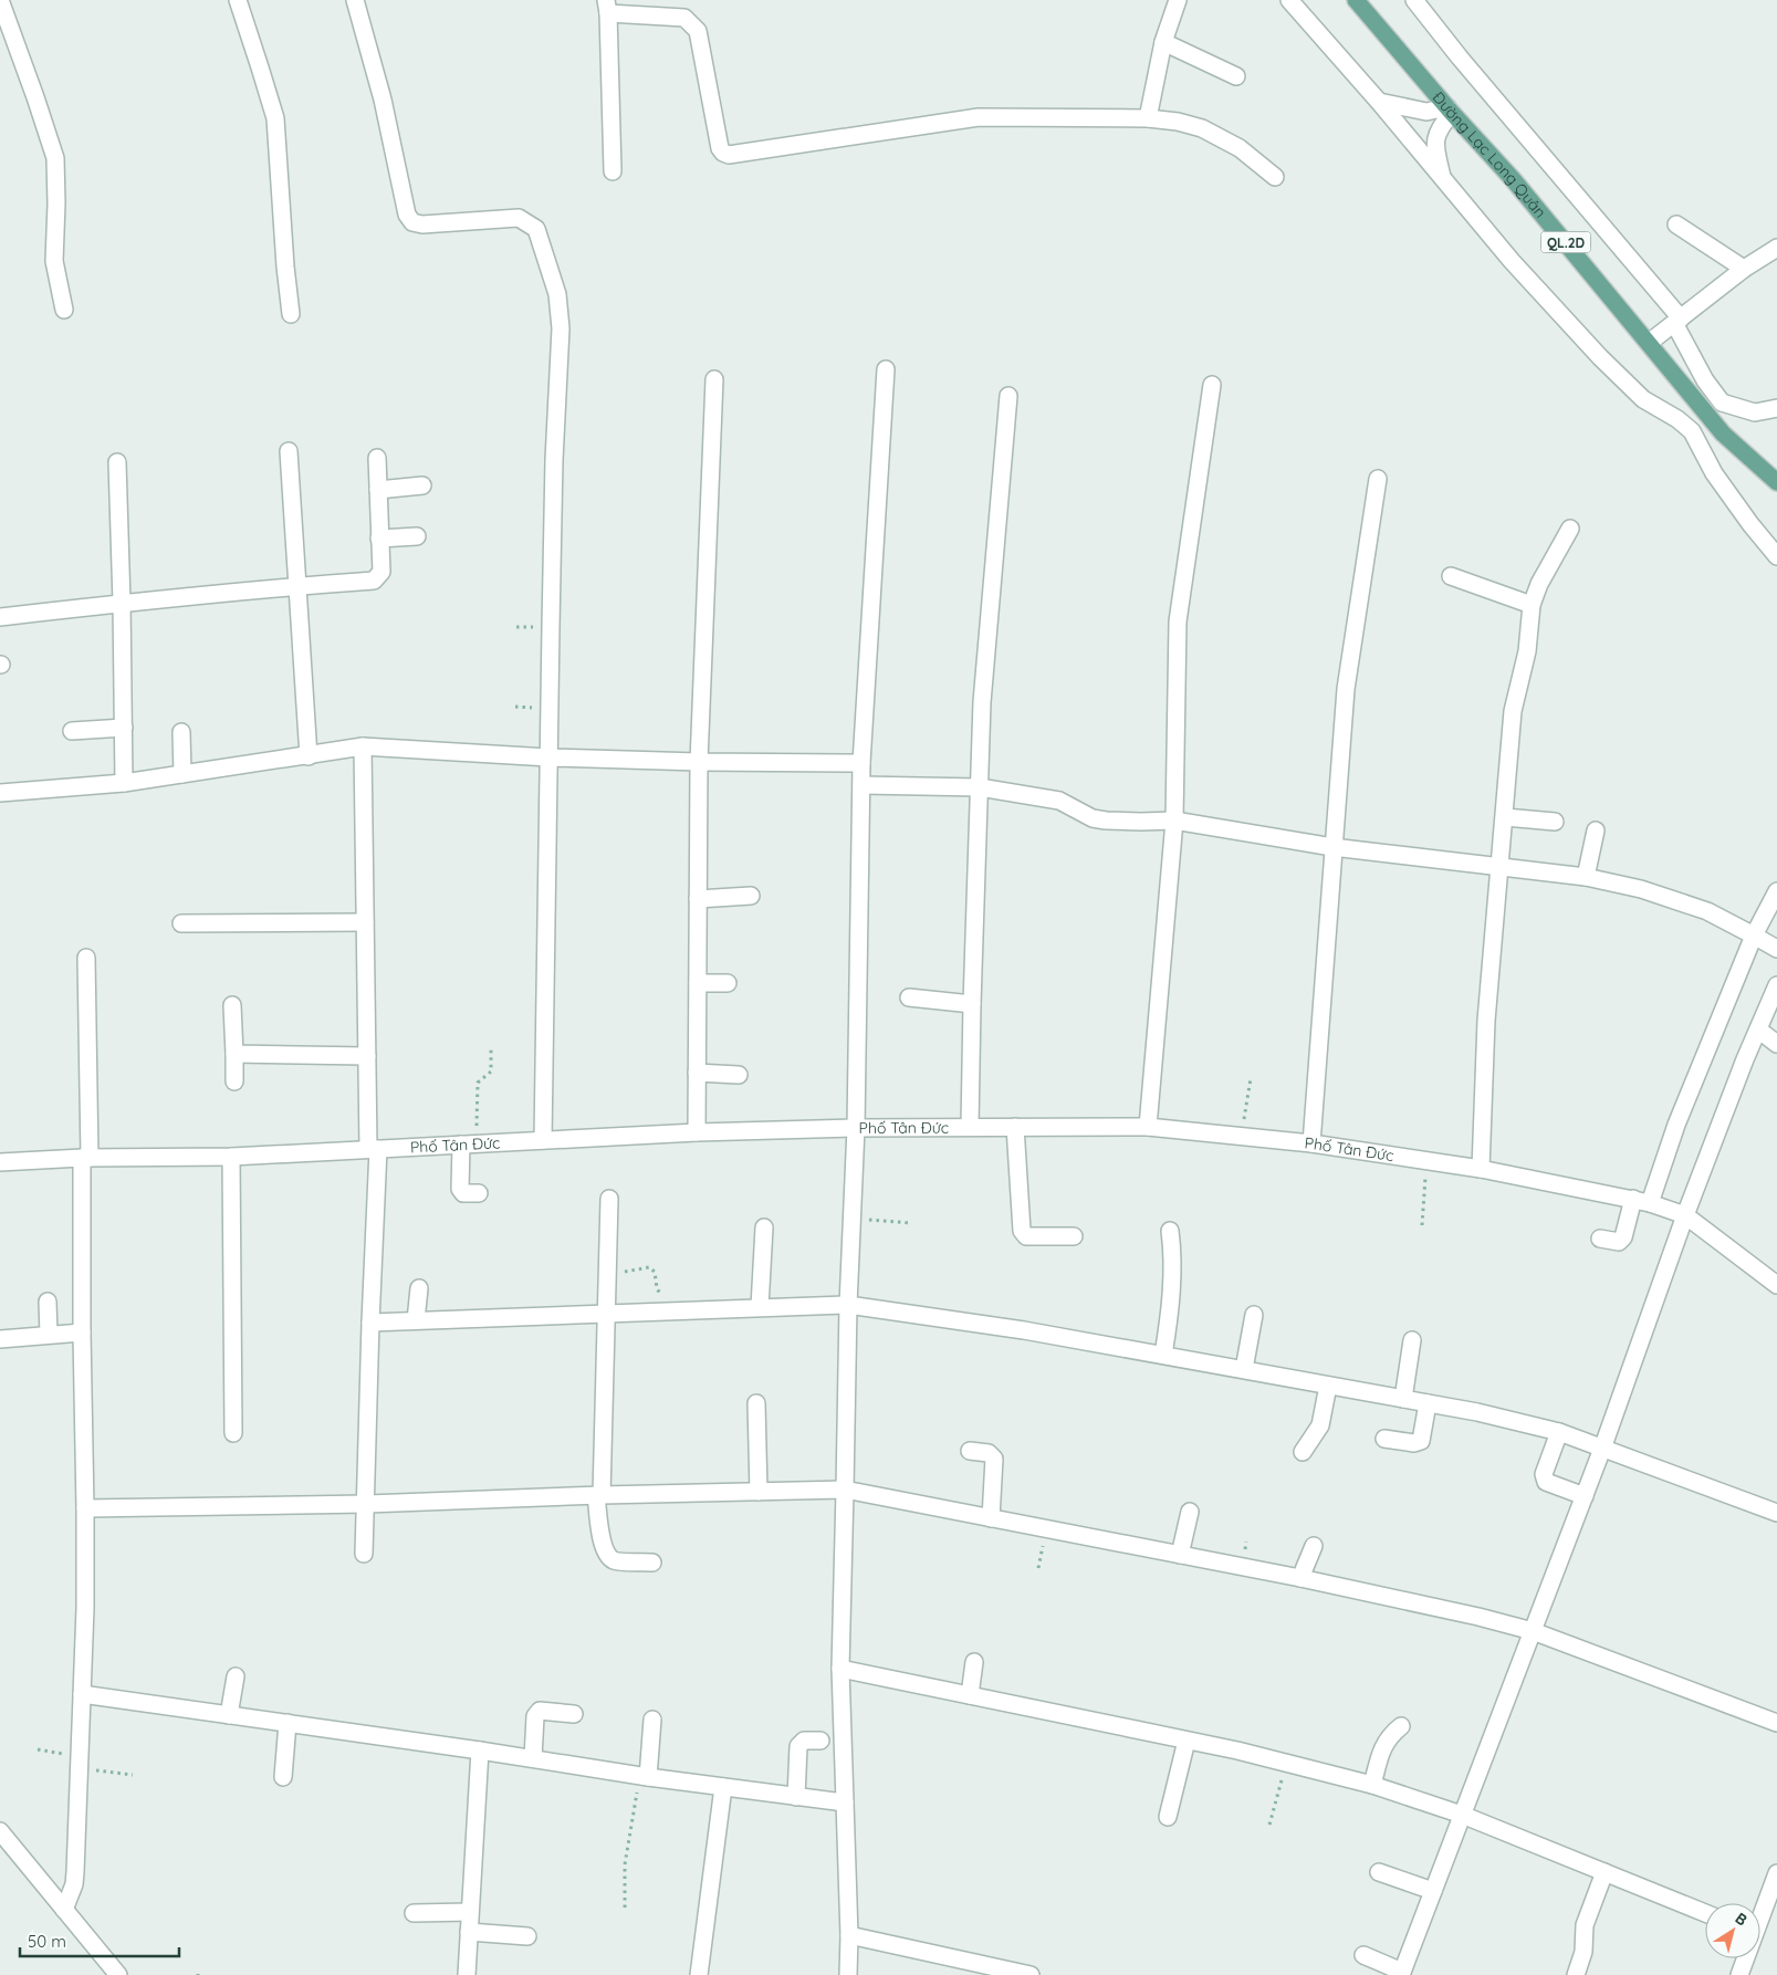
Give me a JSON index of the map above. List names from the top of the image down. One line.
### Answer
{"streets":{"main road":["Đường Lạc Long Quân","QL.2D"],"street":["Phố Tân Đức"]},"scale_bar":"50 m","north":"top right"}
